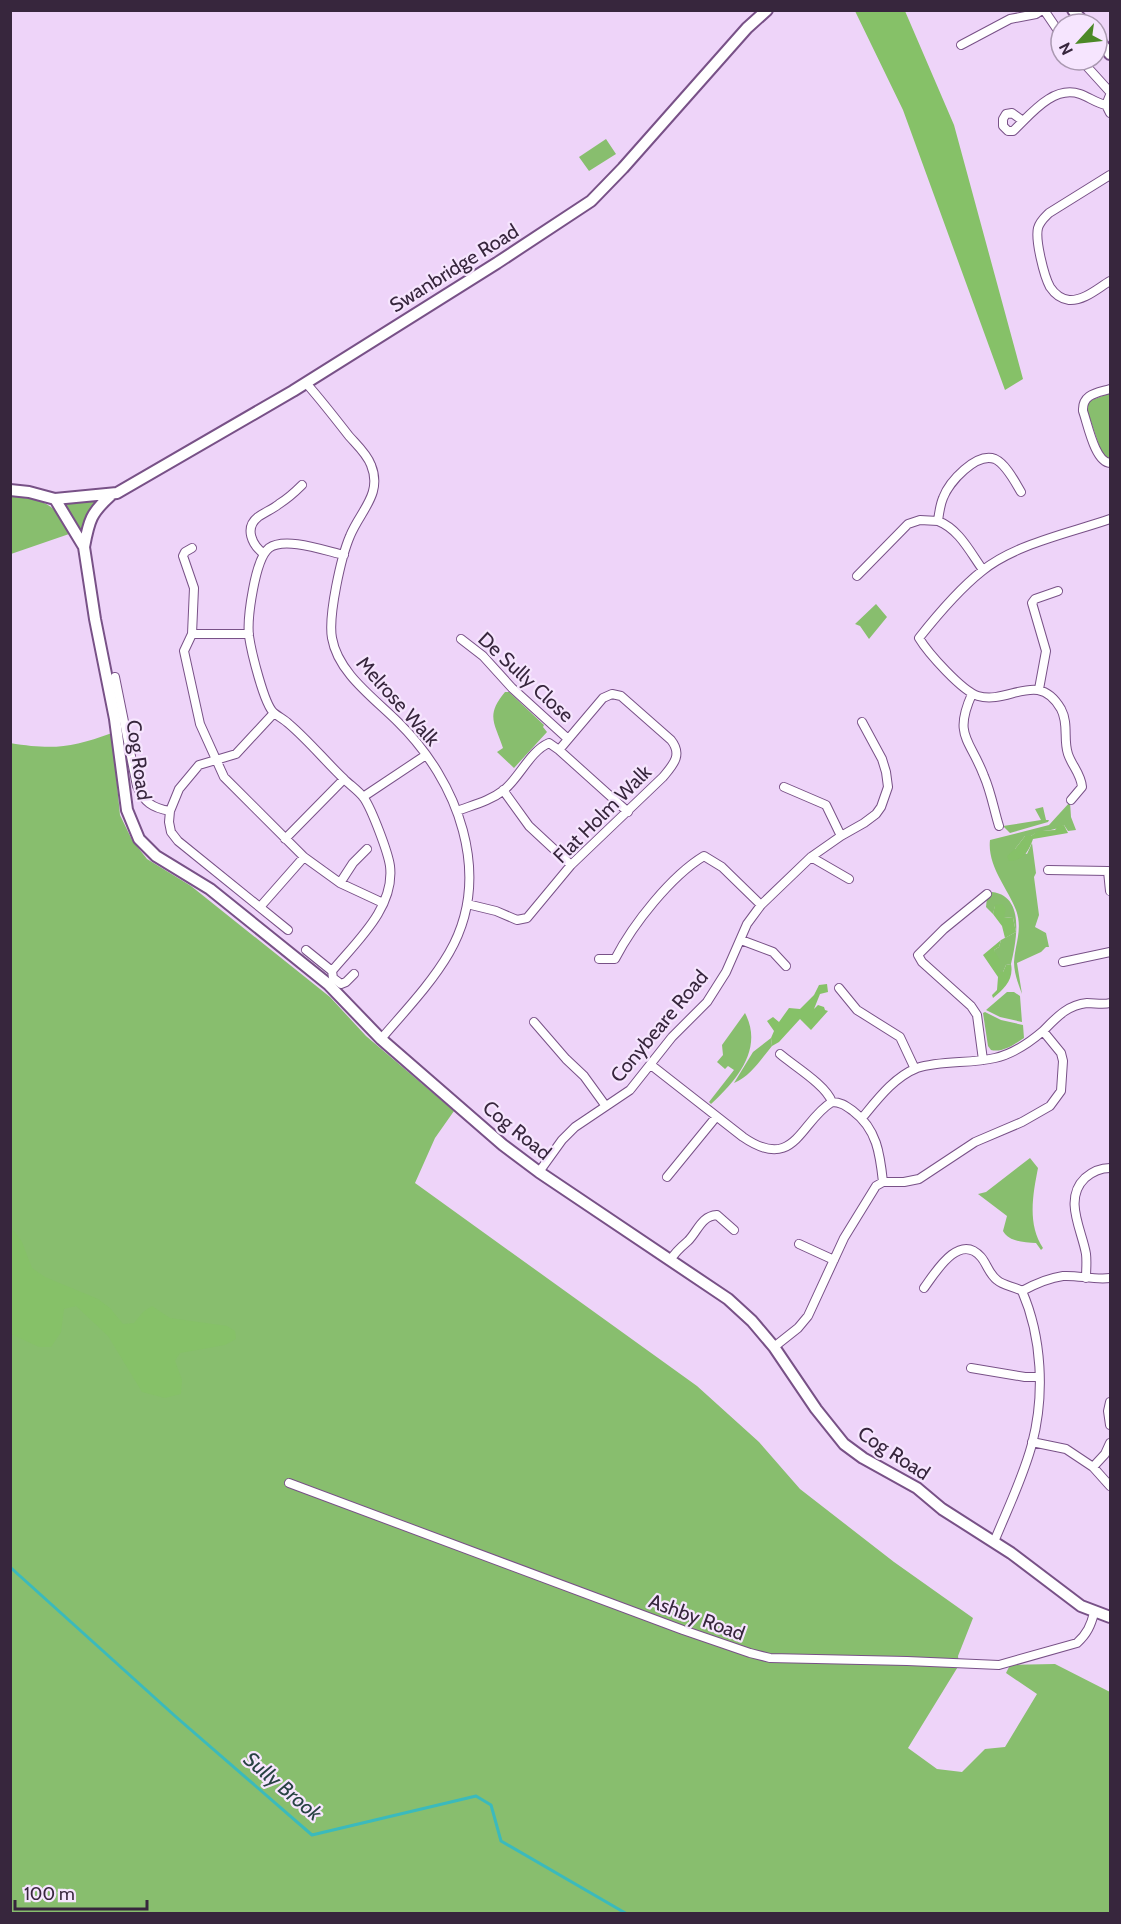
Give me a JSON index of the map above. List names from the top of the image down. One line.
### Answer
{"streets":{"street":["Swanbridge Road","De Sully Close","Melrose Walk","Cog Road","Flat Holm Walk","Conybeare Road","Ashby Road"]},"crossings":[["Swanbridge Road","Melrose Walk"],["Swanbridge Road","Cog Road"],["De Sully Close","Flat Holm Walk"],["Melrose Walk","Cog Road"],["Melrose Walk","Flat Holm Walk"],["Cog Road","Conybeare Road"],["Cog Road","Ashby Road"]],"water":["Sully Brook"],"scale_bar":"100 m","north":"bottom left"}
